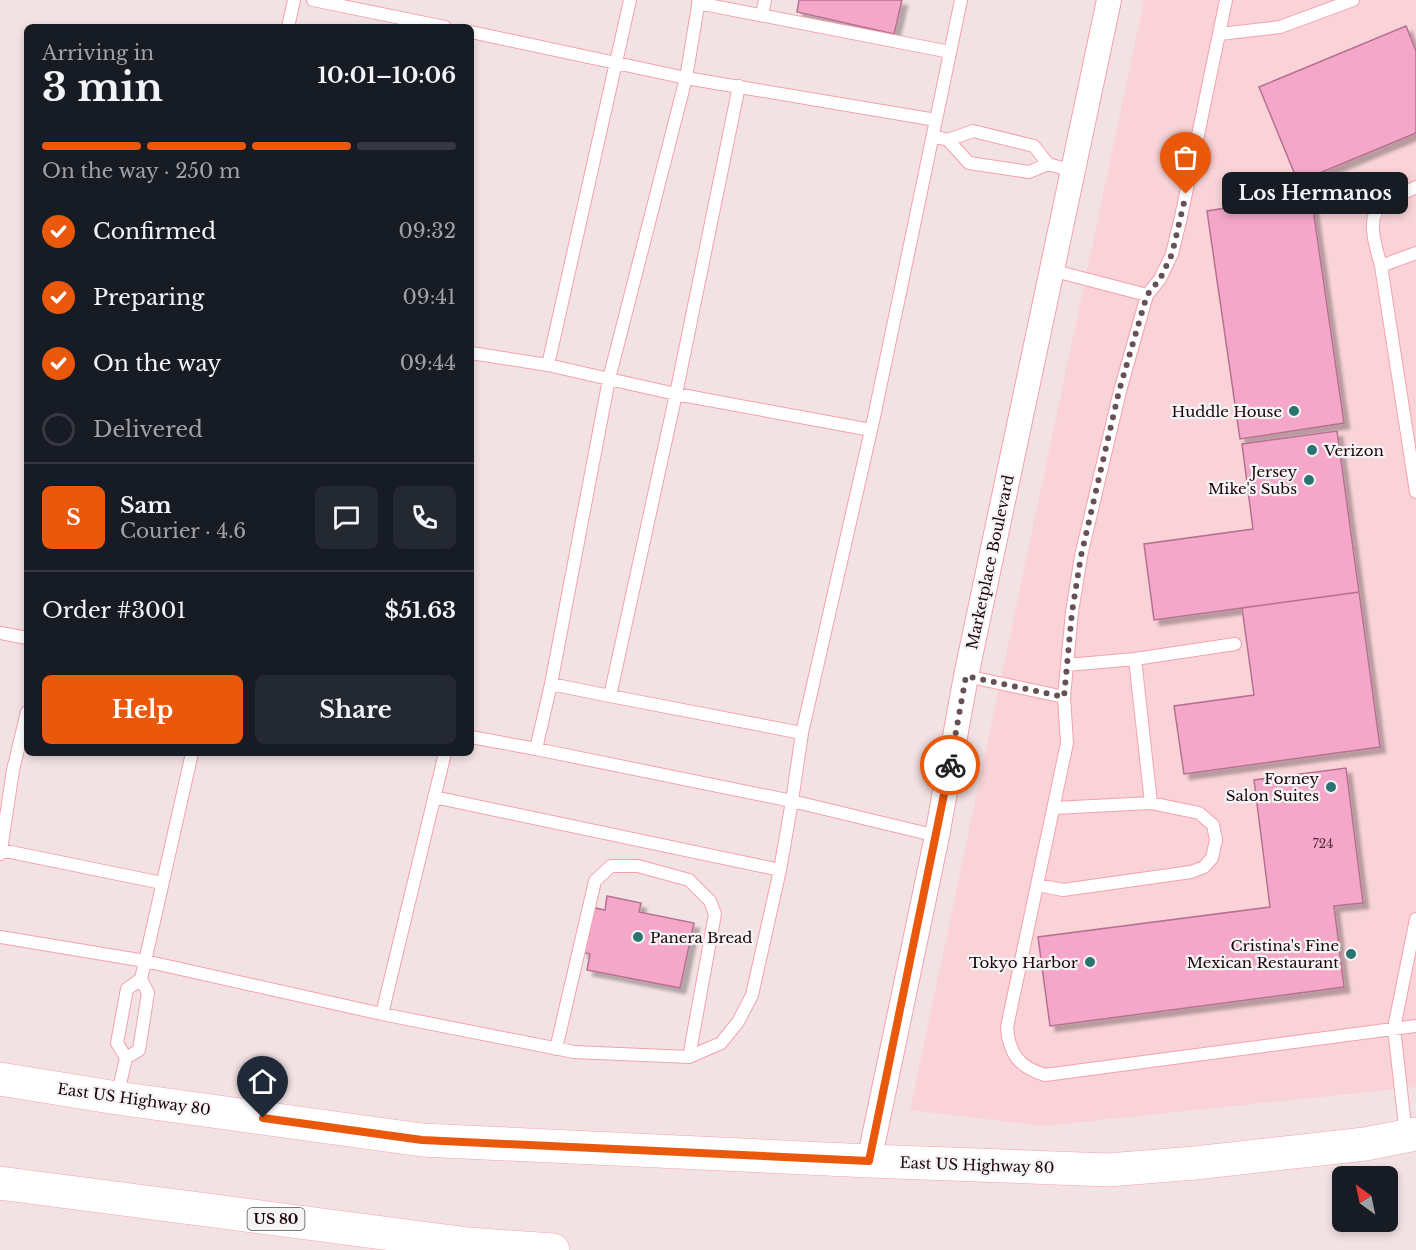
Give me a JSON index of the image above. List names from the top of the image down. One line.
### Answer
{"streets":{"main road":["East US Highway 80","US 80"],"street":["Marketplace Boulevard"]},"crossings":[["Marketplace Boulevard","East US Highway 80"]],"places":["Los Hermanos","Huddle House","Verizon","Jersey Mike's Subs","Forney Salon Suites","Panera Bread","Cristina's Fine Mexican Restaurant","Tokyo Harbor"],"house_numbers":["724"],"north":"top left","page":{"heading":["3 min","Arriving in","10:01–10:06"],"panel":["Sam","Courier · 4.6","Order #3001","$51.63"],"bar":"On the way · 250 m","bubble":"Los Hermanos","list":[["Confirmed","09:32"],["Preparing","09:41"],["On the way","09:44"],"Delivered"],"round":"S","buttons":["Help","Share"]}}
